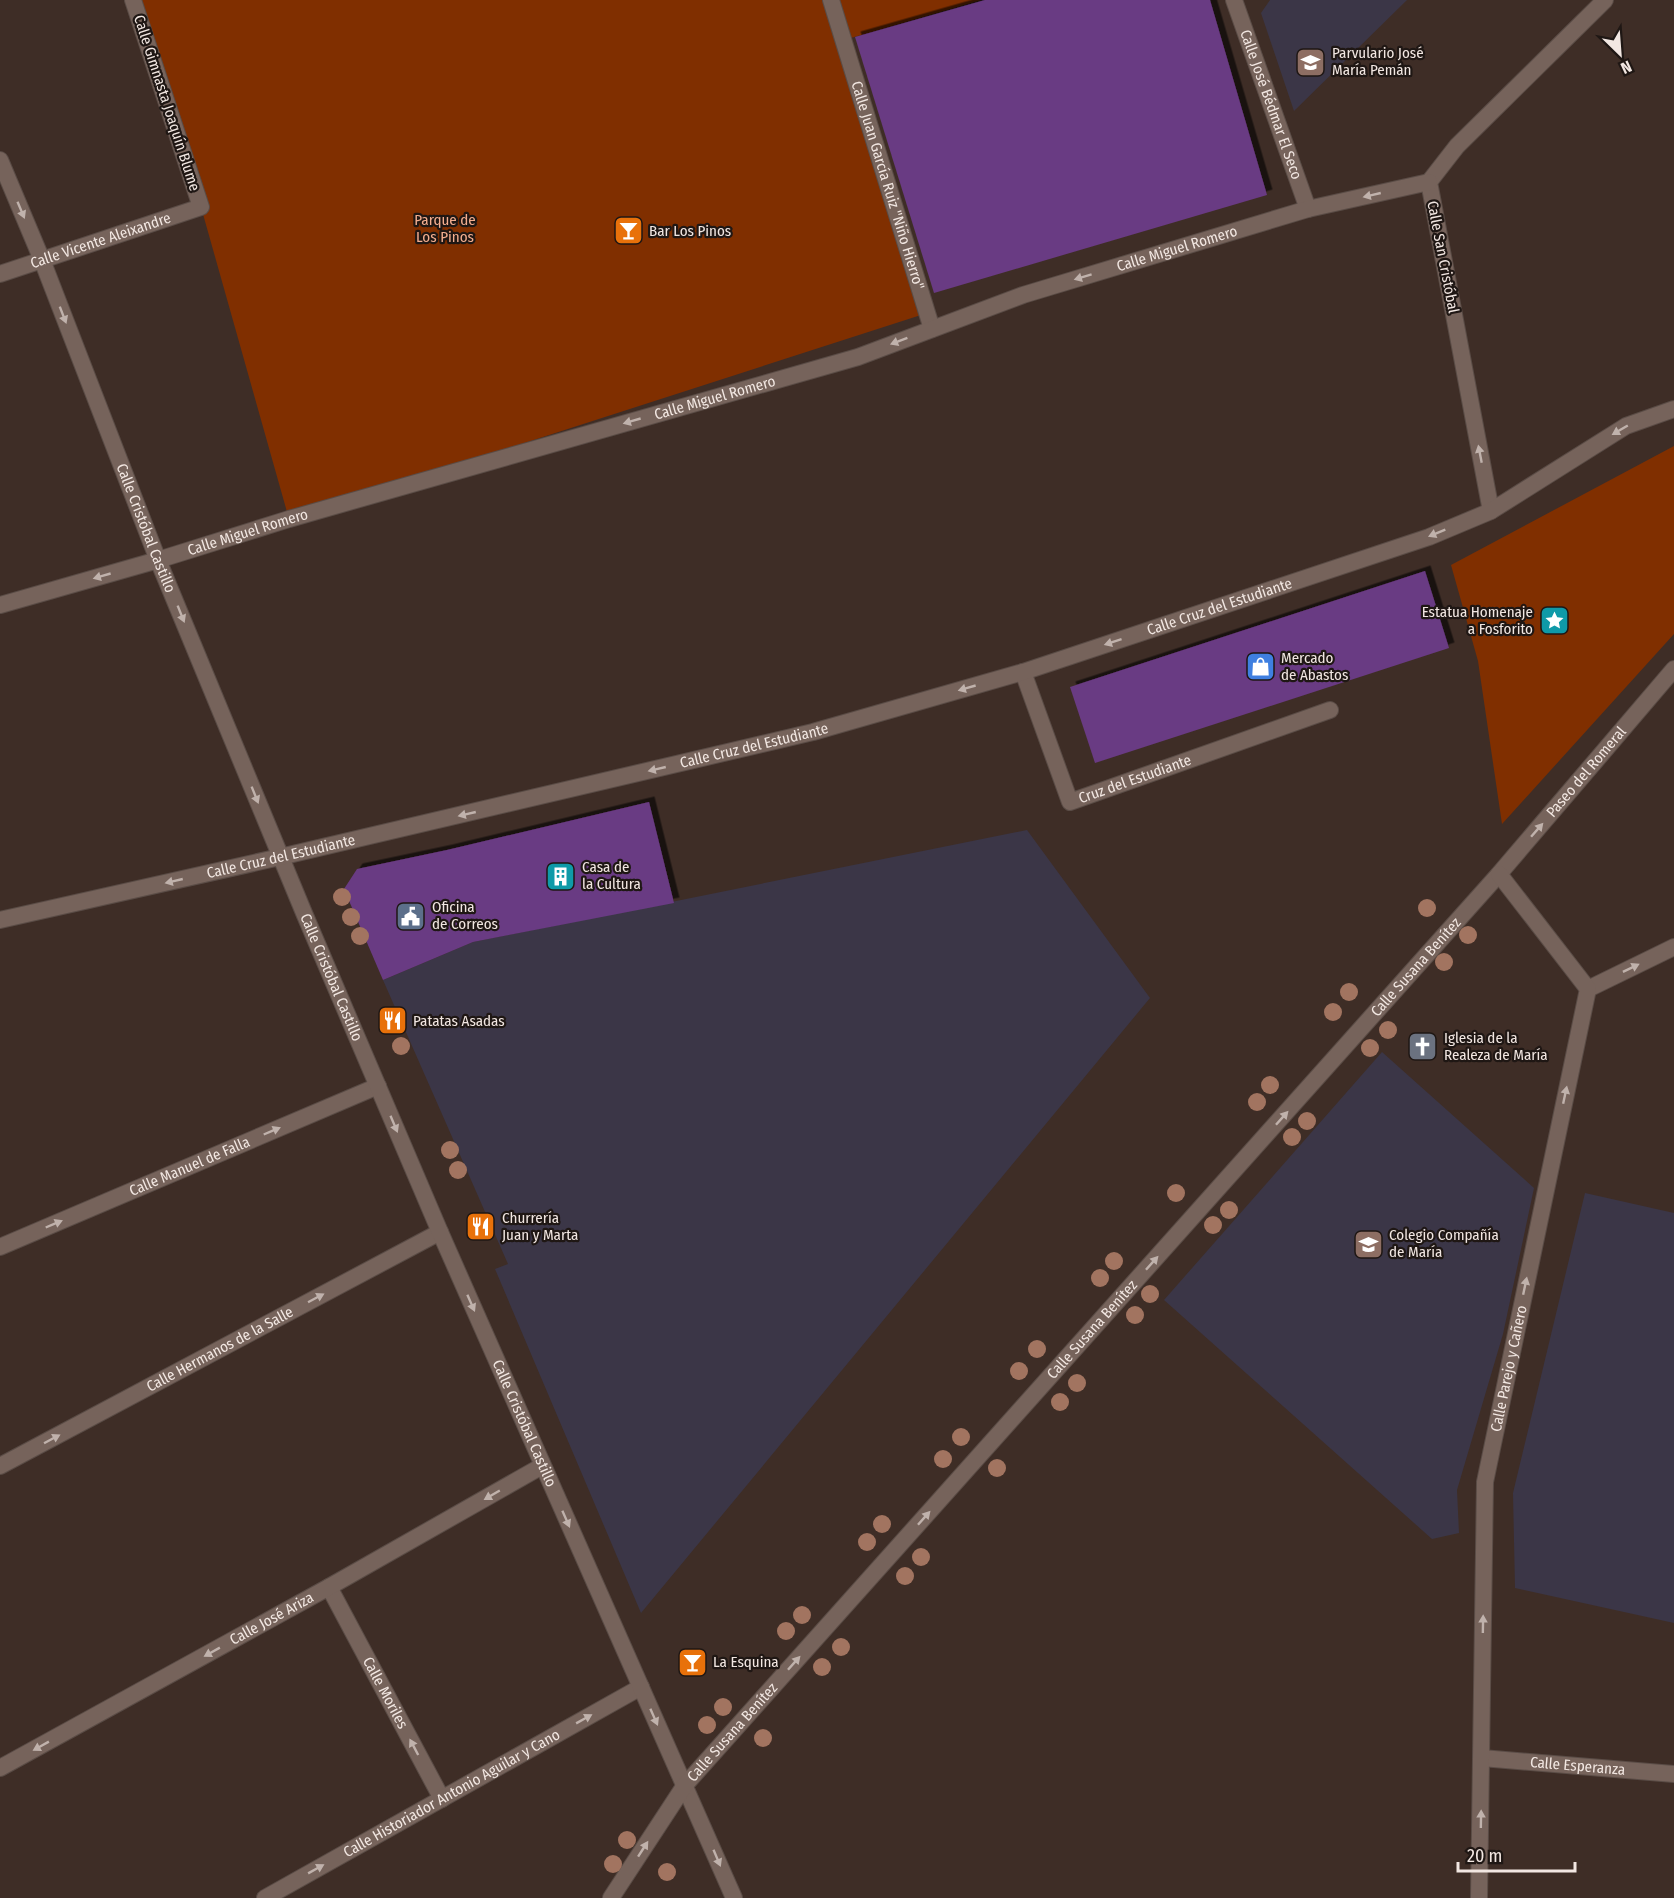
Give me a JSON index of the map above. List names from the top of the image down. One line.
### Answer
{"streets":{"street":["Calle Gimnasta Joaquín Blume","Calle José Bédmar El Seco","Calle Juan García Ruiz \"Niño Hierro\"","Calle Vicente Aleixandre","Calle Miguel Romero","Calle San Cristóbal","Calle Cristóbal Castillo","Calle Cruz del Estudiante","Paseo del Romeral","Cruz del Estudiante","Calle Susana Benítez","Calle Manuel de Falla","Calle Hermanos de la Salle","Calle Parejo y Cañero","Calle José Ariza","Calle Moriles","Calle Esperanza","Calle Historiador Antonio Aguilar y Cano"]},"crossings":[["Calle Gimnasta Joaquín Blume","Calle Vicente Aleixandre"],["Calle José Bédmar El Seco","Calle Miguel Romero"],["Calle Juan García Ruiz \"Niño Hierro\"","Calle Miguel Romero"],["Calle Vicente Aleixandre","Calle Cristóbal Castillo"],["Calle Miguel Romero","Calle San Cristóbal"],["Calle Miguel Romero","Calle Cristóbal Castillo"],["Calle San Cristóbal","Calle Cruz del Estudiante"],["Calle Cristóbal Castillo","Calle Cruz del Estudiante"],["Calle Cristóbal Castillo","Calle Susana Benítez"],["Calle Cristóbal Castillo","Calle Manuel de Falla"],["Calle Cristóbal Castillo","Calle Hermanos de la Salle"],["Calle Cristóbal Castillo","Calle José Ariza"],["Calle Cristóbal Castillo","Calle Historiador Antonio Aguilar y Cano"],["Calle Cruz del Estudiante","Cruz del Estudiante"],["Paseo del Romeral","Calle Susana Benítez"],["Calle Parejo y Cañero","Calle Esperanza"],["Calle José Ariza","Calle Moriles"],["Calle Moriles","Calle Historiador Antonio Aguilar y Cano"]],"one_way":["Calle Miguel Romero","Calle San Cristóbal","Calle Cristóbal Castillo","Calle Cruz del Estudiante","Paseo del Romeral","Calle Susana Benítez","Calle Manuel de Falla","Calle Hermanos de la Salle","Calle Parejo y Cañero","Calle José Ariza","Calle Moriles","Calle Historiador Antonio Aguilar y Cano"],"parks":["Parque de Los Pinos"],"places":{"school or university":["Parvulario José María Pemán","Colegio Compañía de María"],"bar":["Bar Los Pinos","La Esquina"],"place":["Estatua Homenaje a Fosforito"],"shop":["Mercado de Abastos"],"building":["Casa de la Cultura"],"public building":["Oficina de Correos"],"restaurant":["Patatas Asadas","Churrería Juan y Marta"],"church":["Iglesia de la Realeza de María"]},"scale_bar":"20 m","north":"bottom right"}
